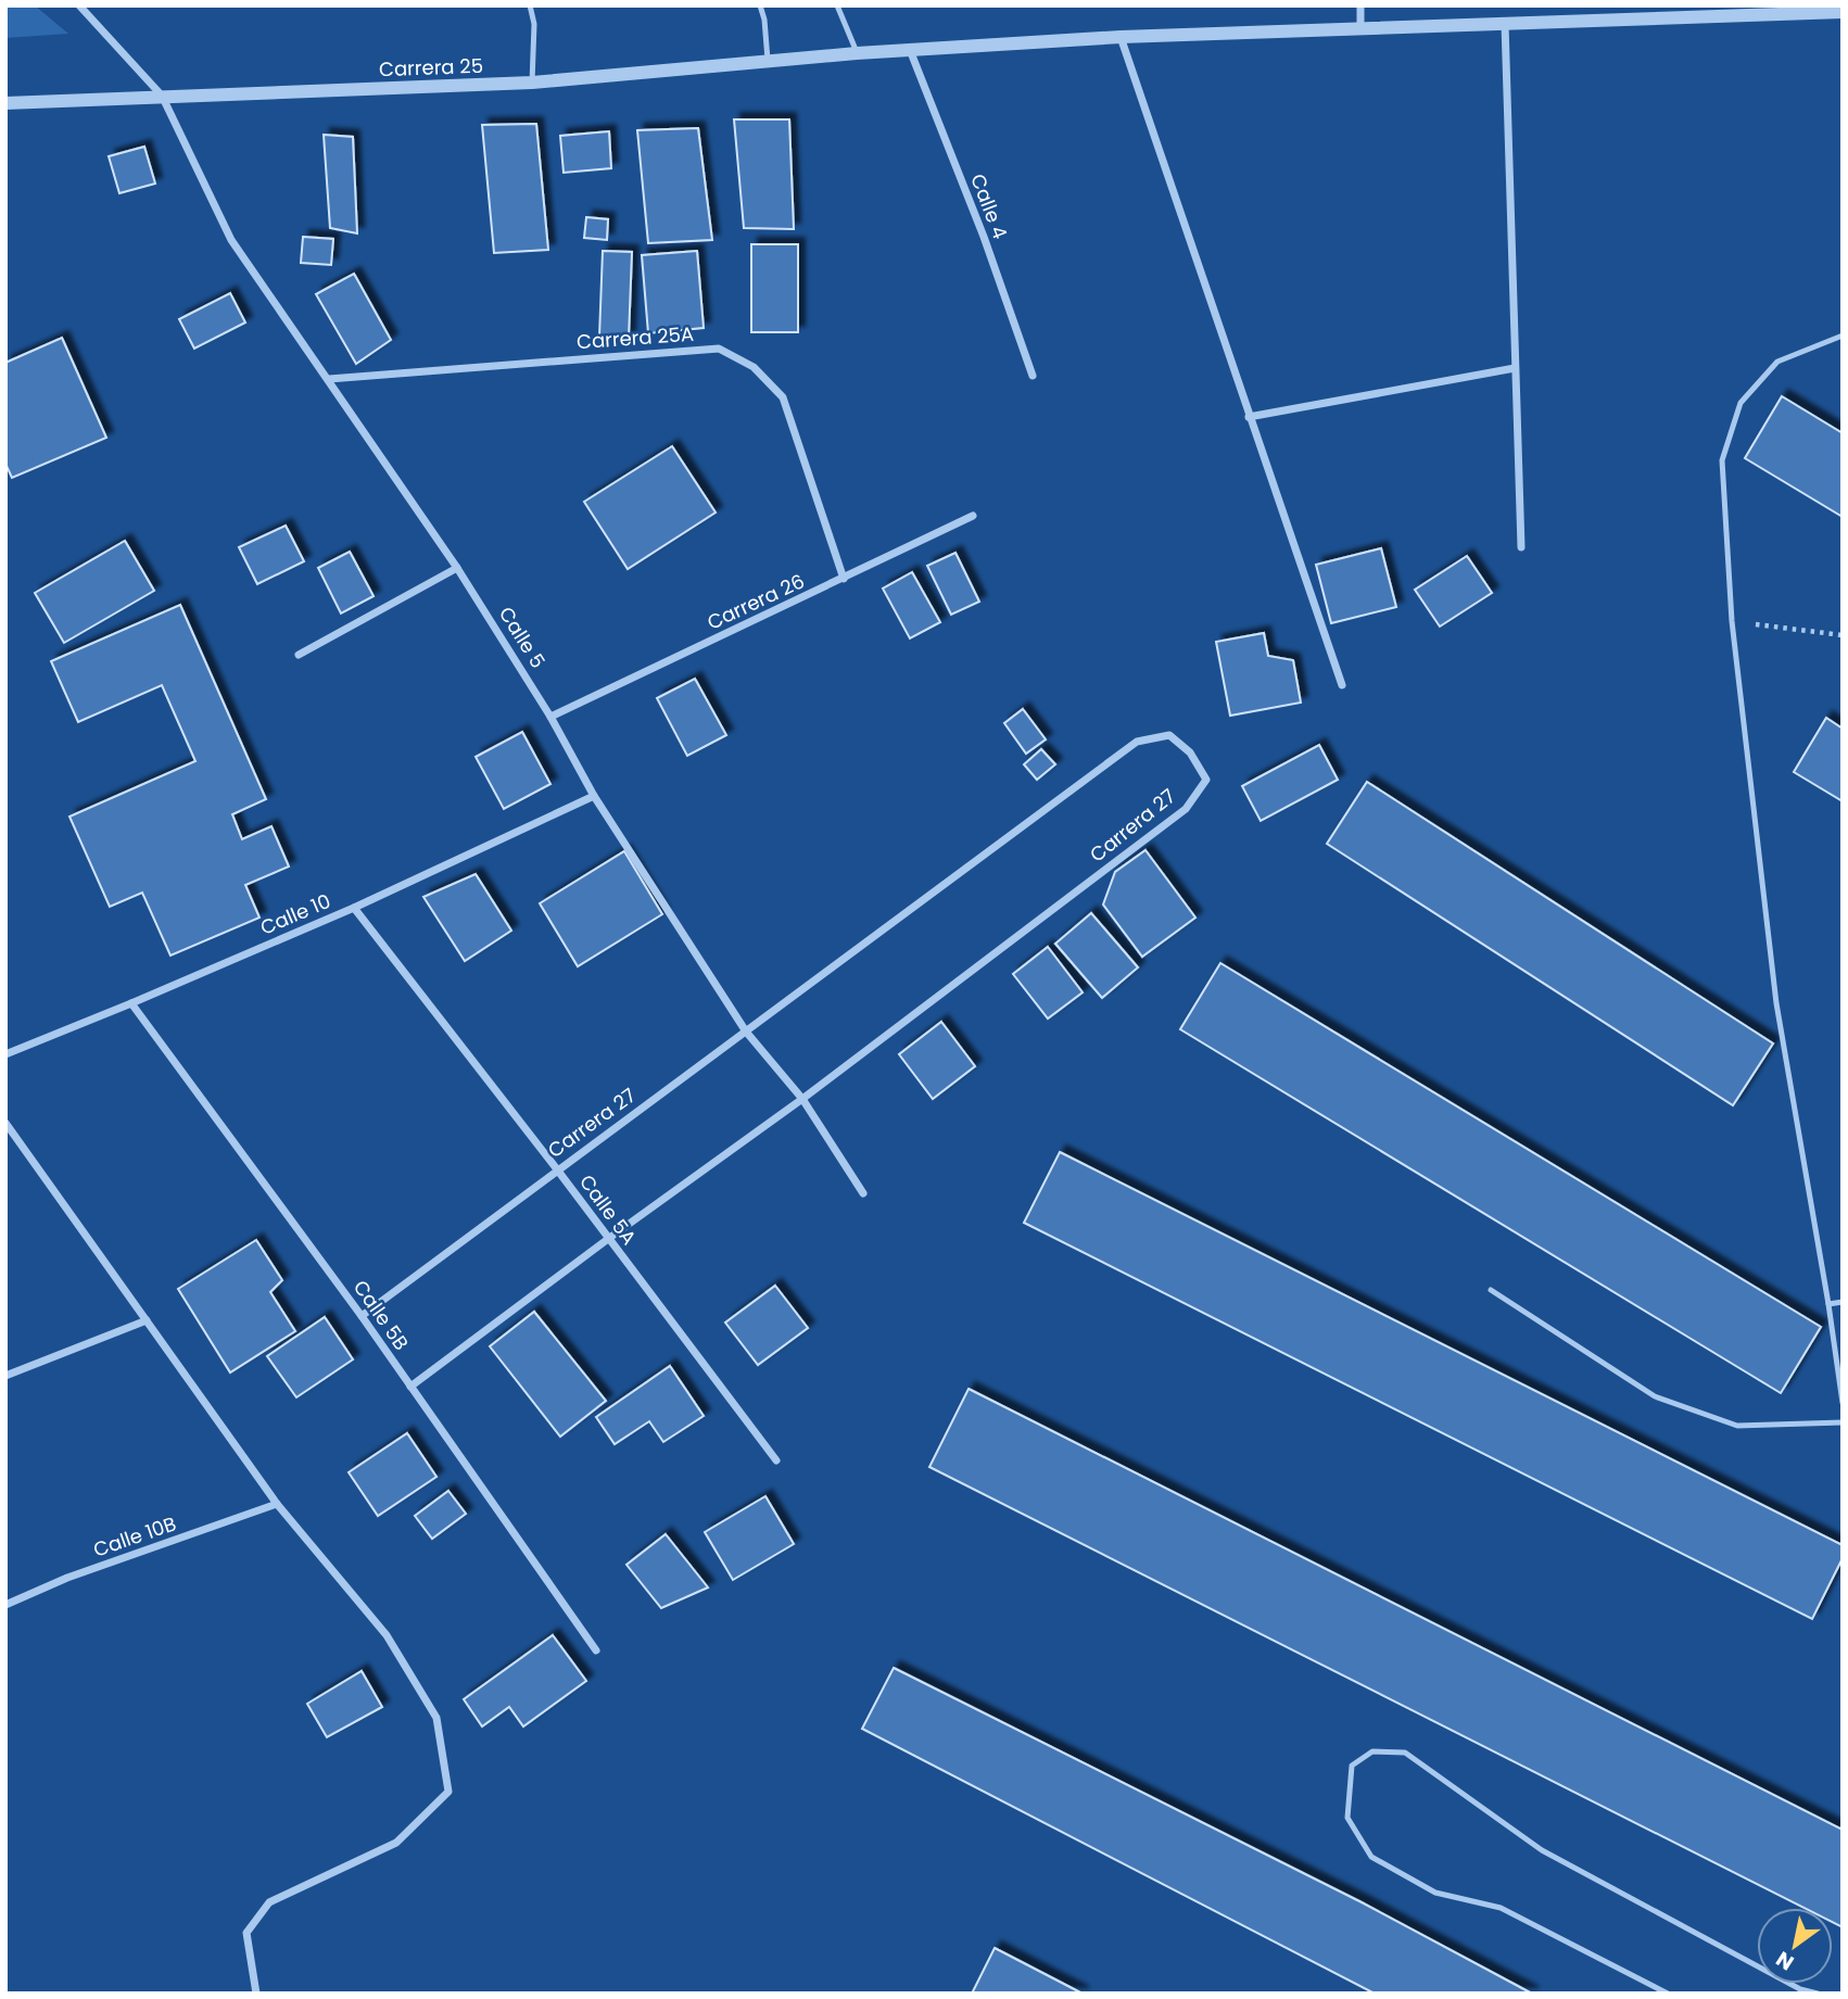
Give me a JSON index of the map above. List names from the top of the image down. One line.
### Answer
{"streets":{"street":["Carrera 25","Calle 4","Carrera 25A","Carrera 26","Calle 5","Carrera 27","Calle 10","Calle 5A","Calle 5B","Calle 10B"]},"crossings":[["Carrera 25","Calle 4"],["Carrera 25","Calle 5"],["Carrera 25A","Carrera 26"],["Carrera 25A","Calle 5"],["Carrera 26","Calle 5"],["Calle 5","Carrera 27"],["Calle 5","Calle 10"],["Carrera 27","Calle 5A"],["Carrera 27","Calle 5B"],["Calle 10","Calle 5A"],["Calle 10","Calle 5B"]],"north":"bottom left"}
